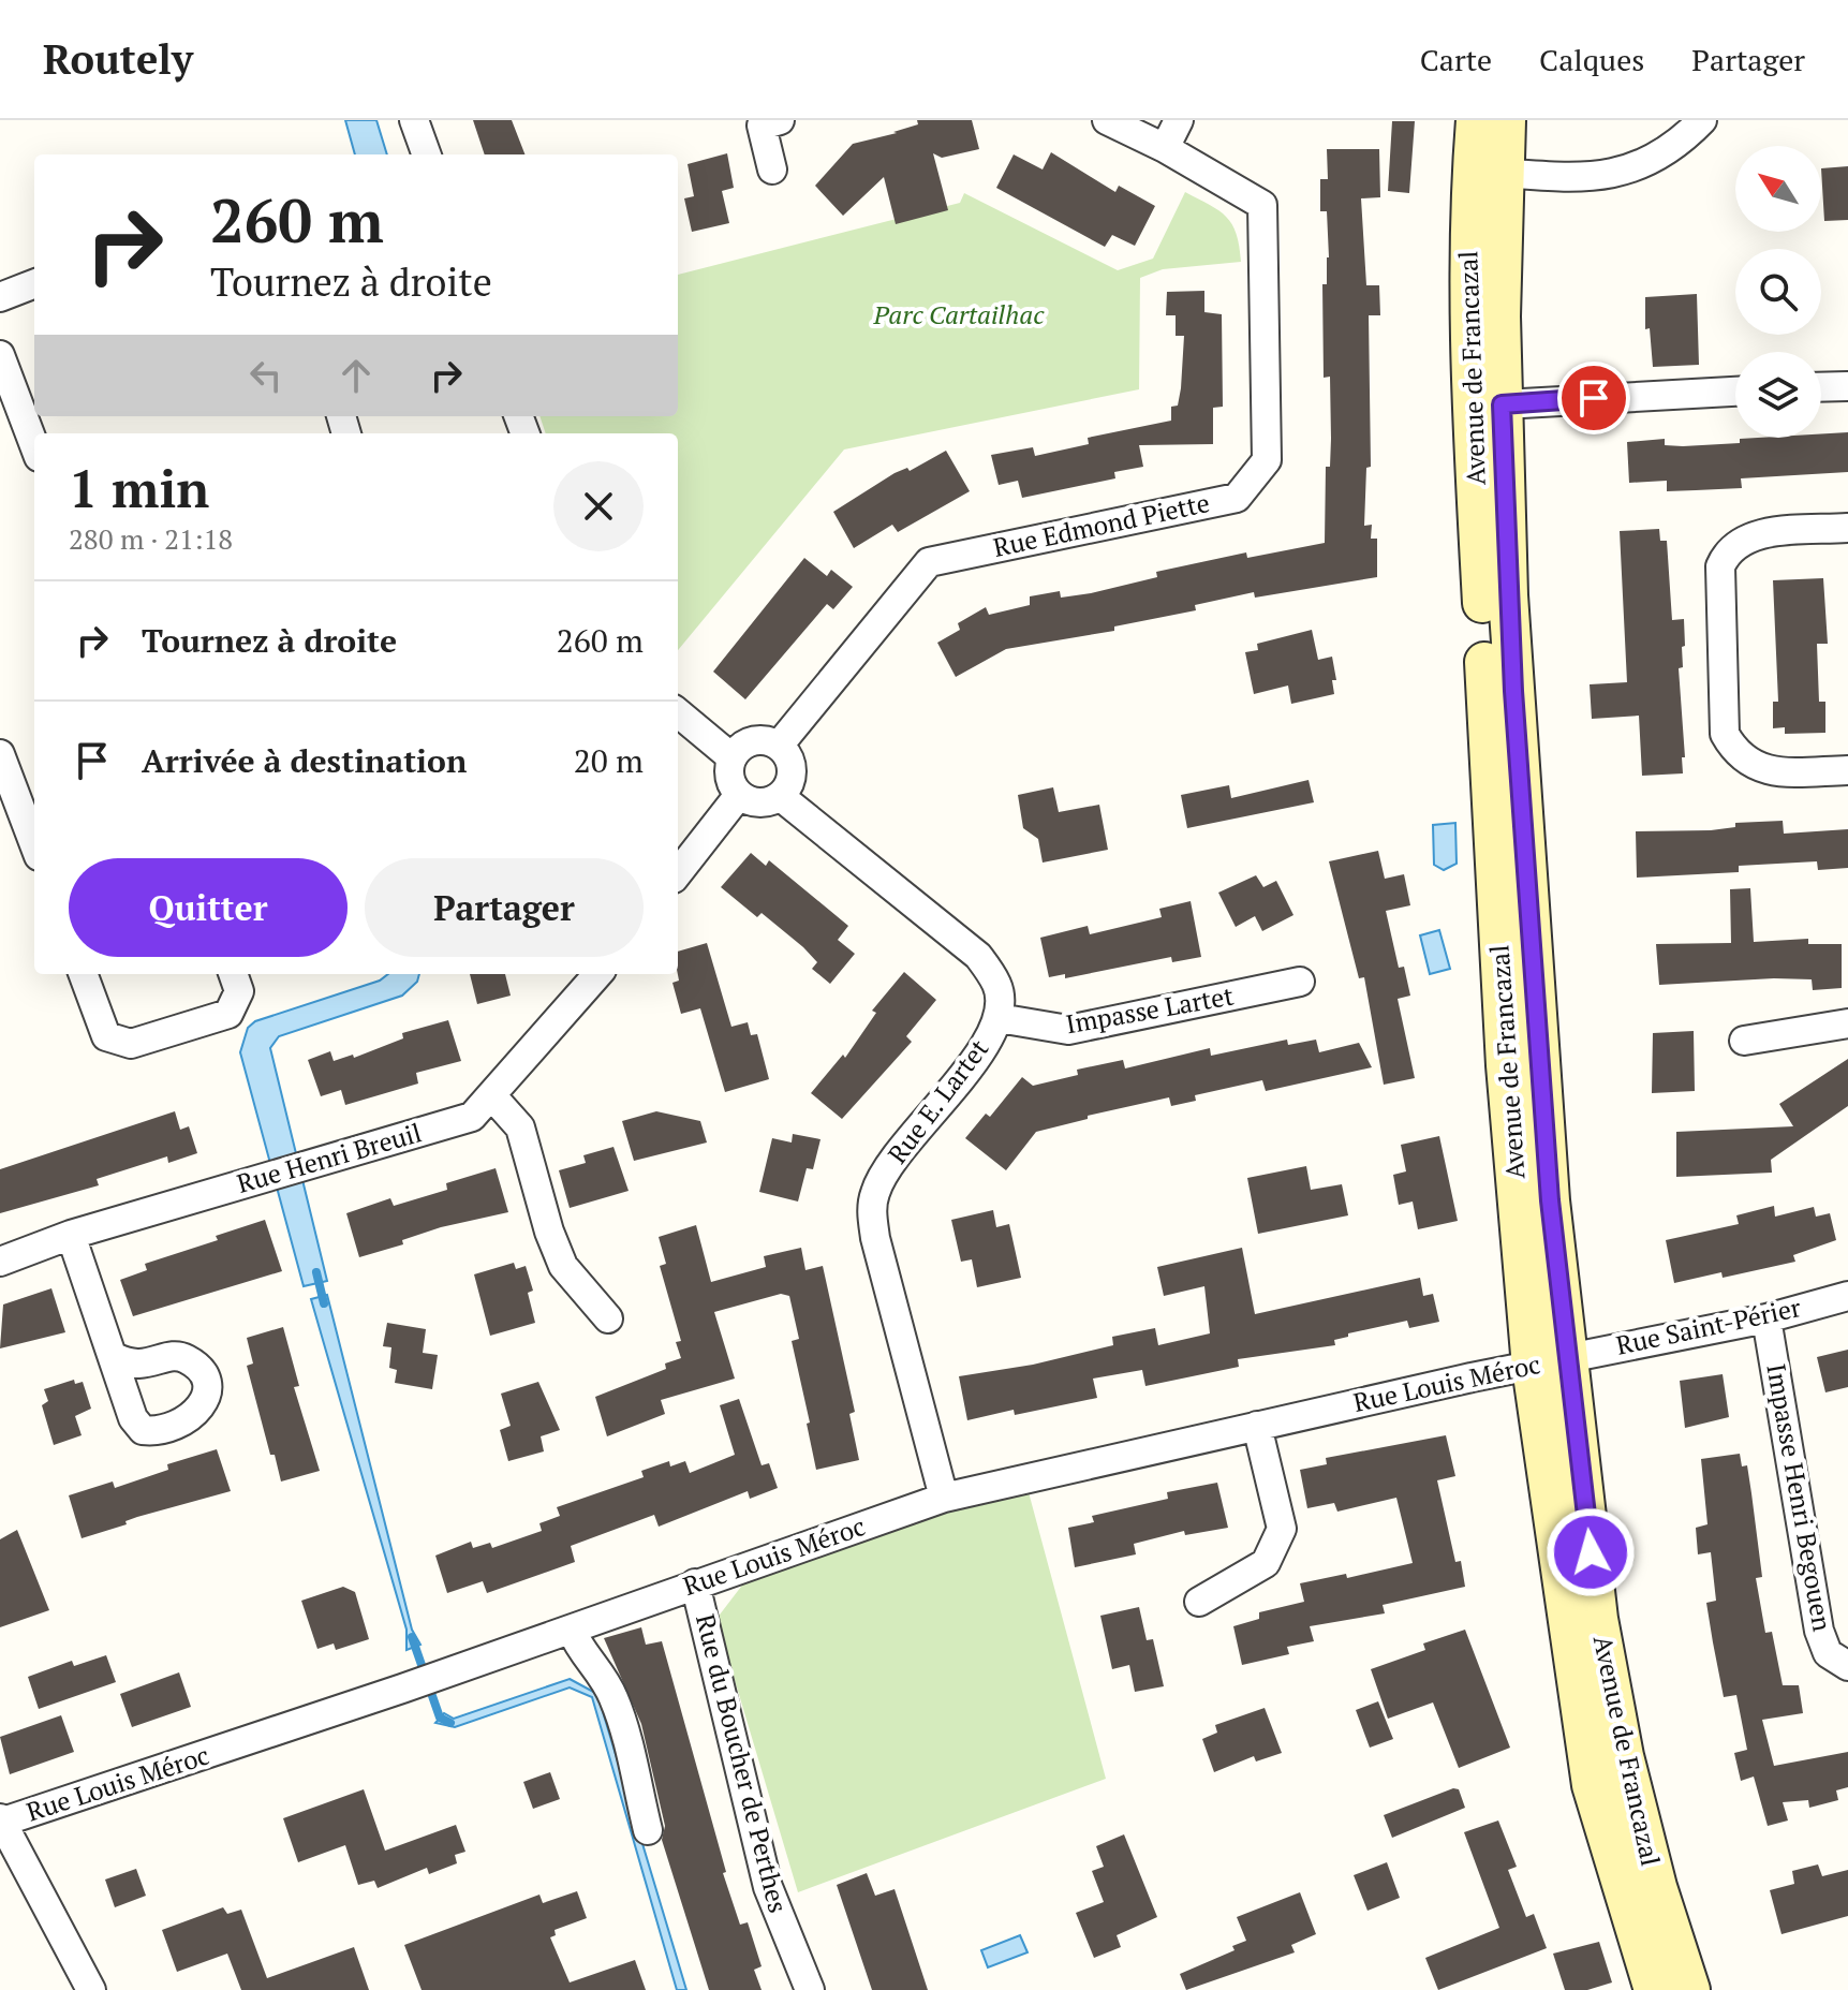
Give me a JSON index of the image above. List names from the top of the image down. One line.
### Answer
{"streets":{"main road":["Avenue de Francazal"],"street":["Rue Edmond Piette","Impasse Lartet","Rue E. Lartet","Rue Henri Breuil","Rue Saint-Périer","Rue Louis Méroc","Impasse Henri Begouen","Rue du Boucher de Perthes"]},"crossings":[["Avenue de Francazal","Rue Saint-Périer"],["Avenue de Francazal","Rue Louis Méroc"],["Rue Edmond Piette","Rue E. Lartet"],["Impasse Lartet","Rue E. Lartet"],["Rue E. Lartet","Rue Louis Méroc"],["Rue Saint-Périer","Rue Louis Méroc"],["Rue Saint-Périer","Impasse Henri Begouen"],["Rue Louis Méroc","Rue du Boucher de Perthes"]],"parks":["Parc Cartailhac"],"north":"top left","page":{"header":"Routely","nav":["Carte","Calques","Partager"],"turn":["260 m","Tournez à droite"],"heading":["1 min","280 m · 21:18"],"list":[{"name":"Tournez à droite","value":"260 m"},{"name":"Arrivée à destination","value":"20 m"}],"buttons":["Quitter","Partager"]}}
